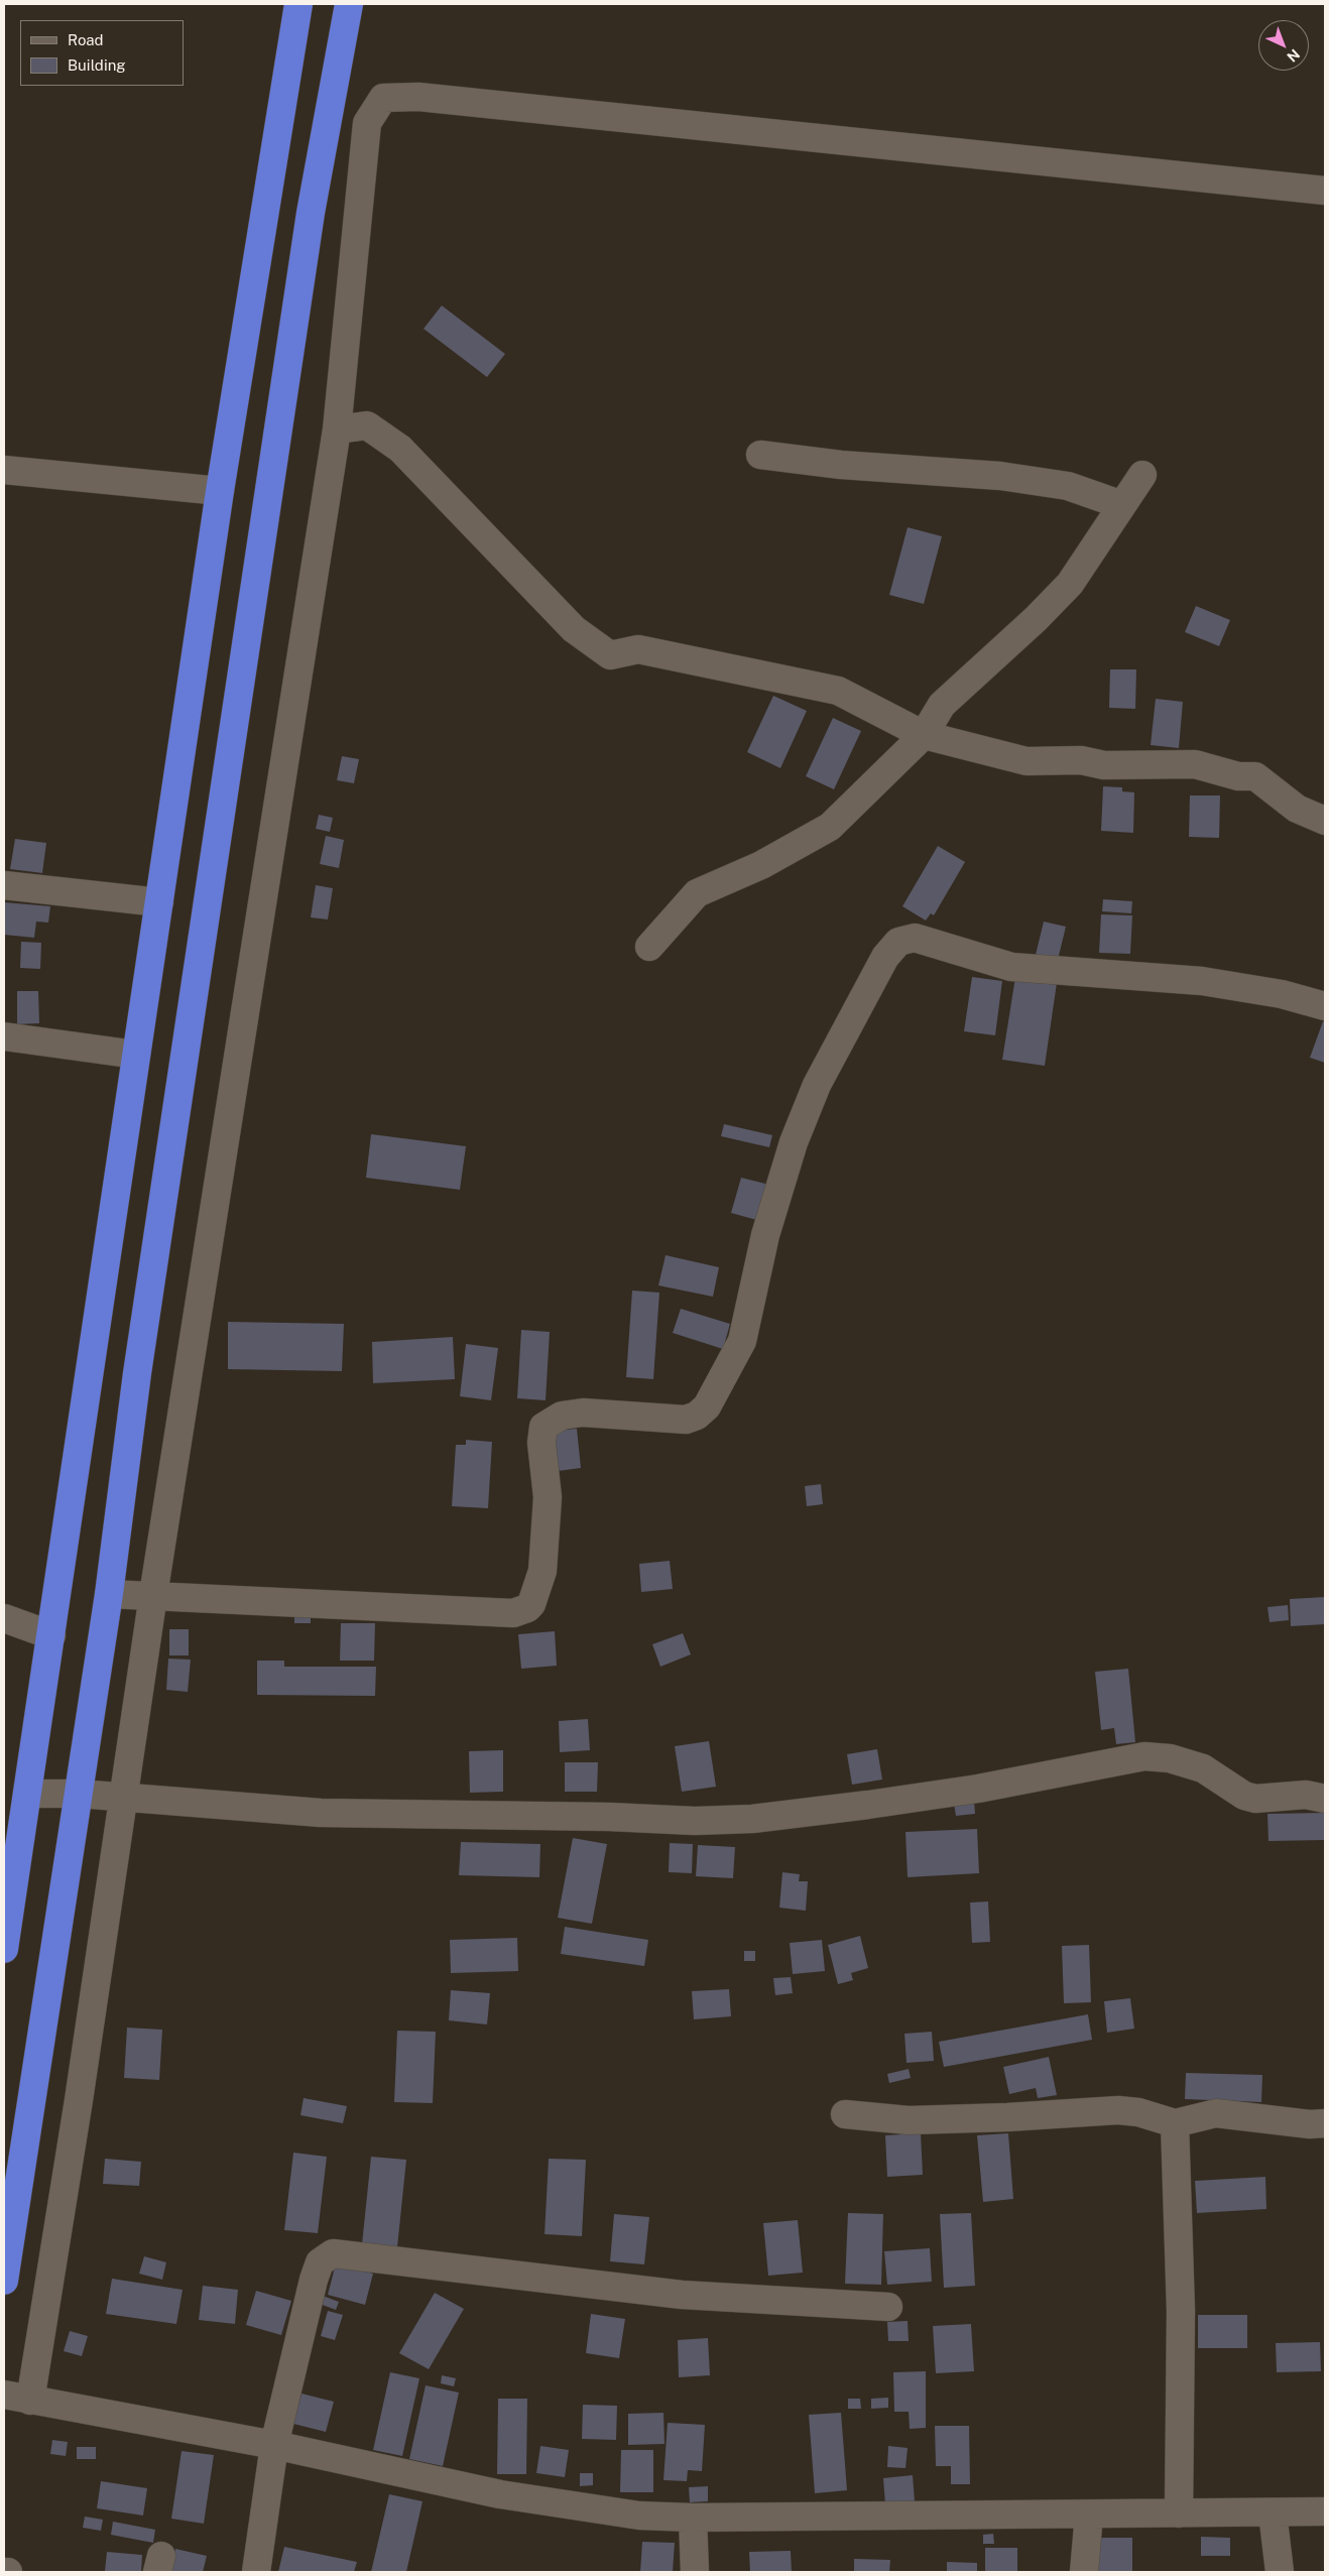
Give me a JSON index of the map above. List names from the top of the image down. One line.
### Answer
{"legend":["Road","Building"],"north":"bottom right"}
